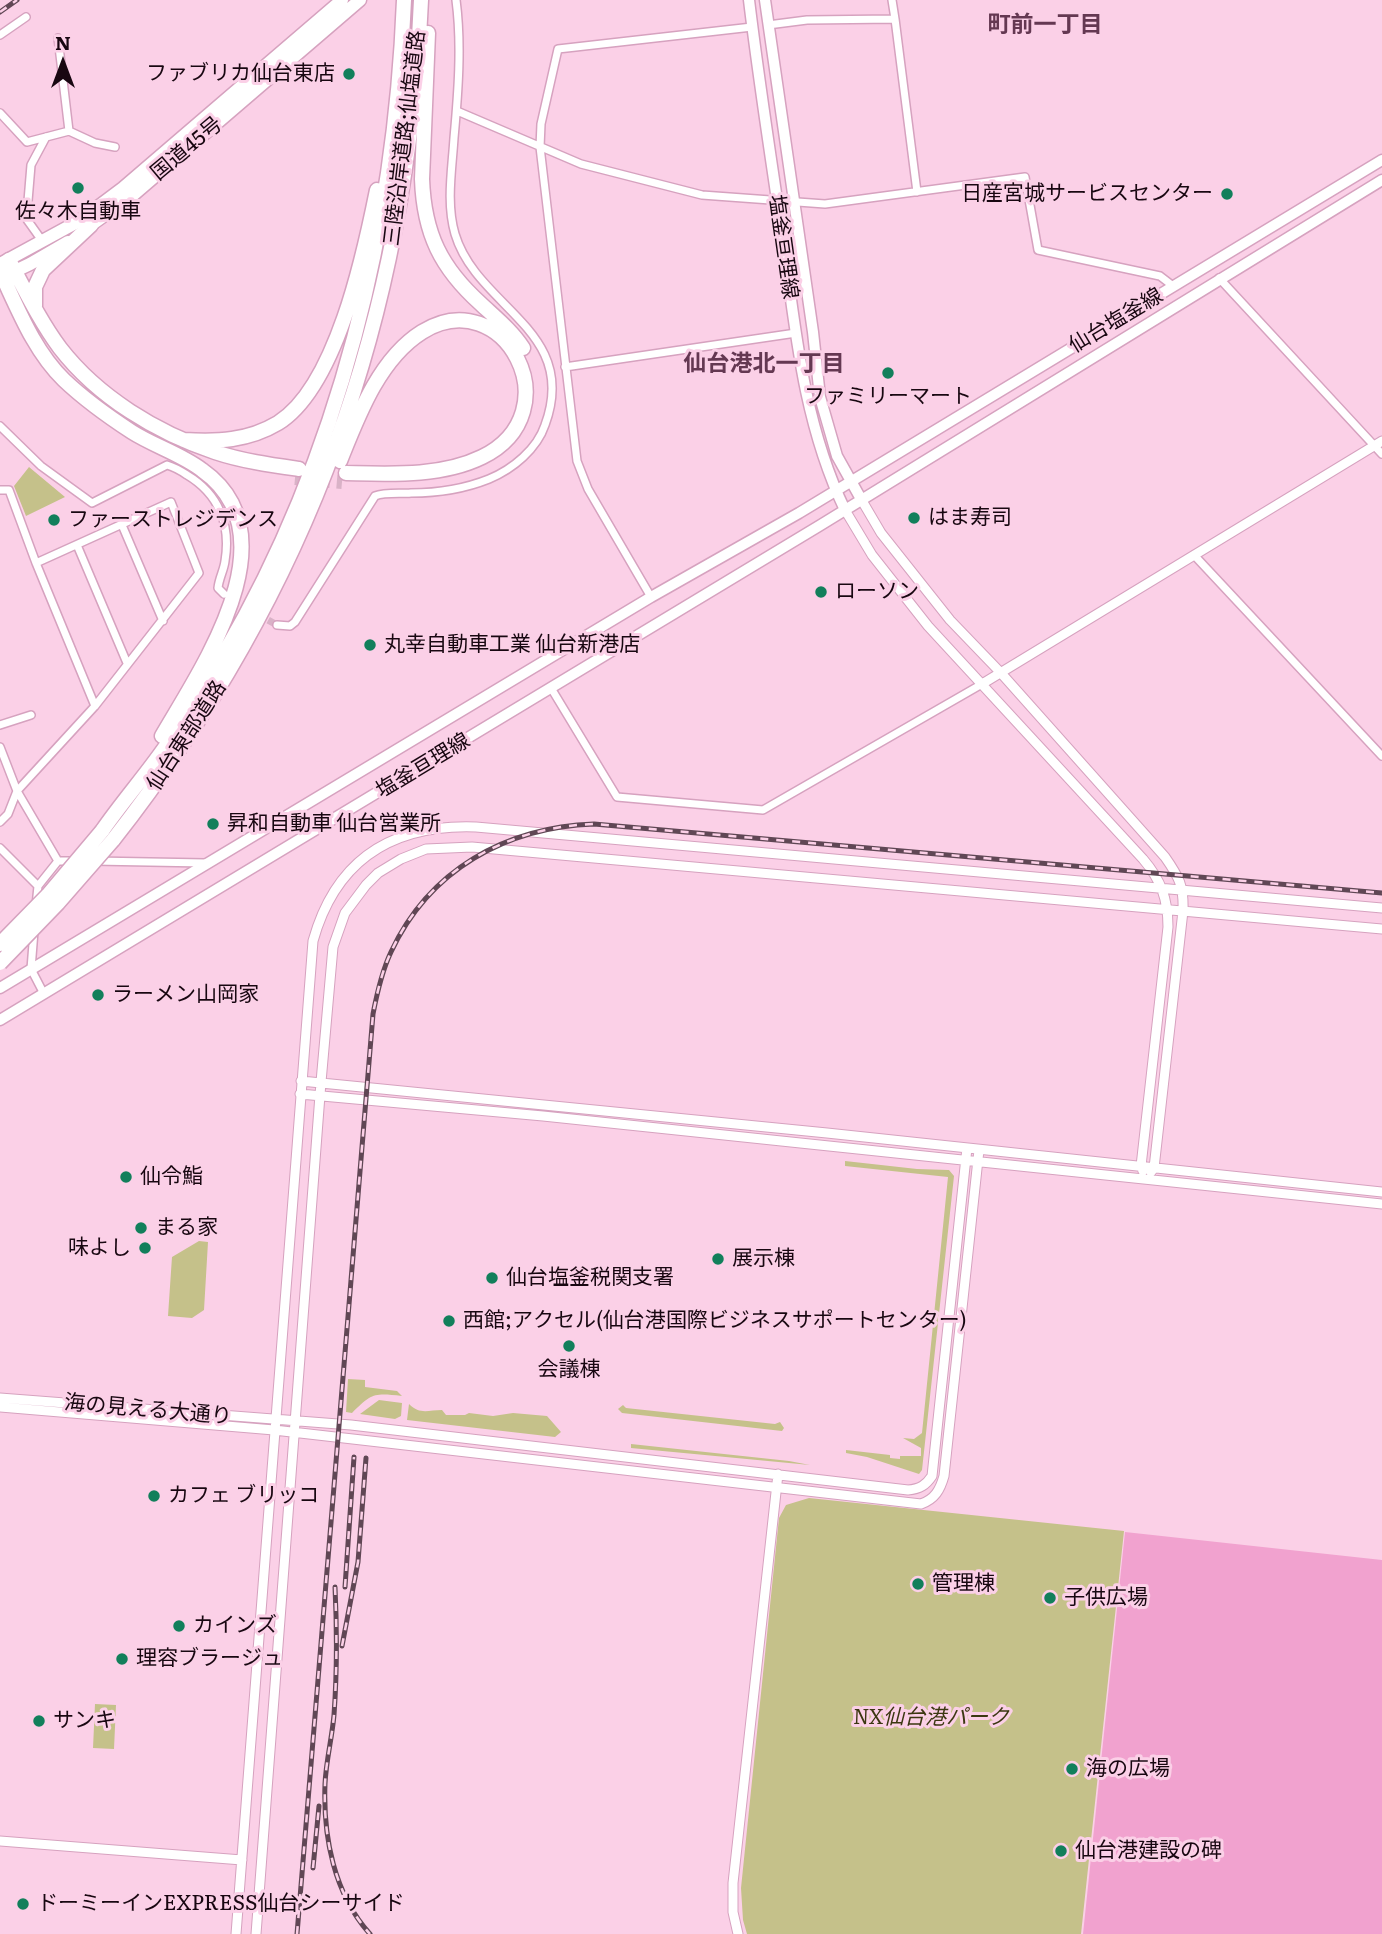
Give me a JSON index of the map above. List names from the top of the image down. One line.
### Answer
{"streets":{"highway":["三陸沿岸道路;仙塩道路","国道45号","仙台東部道路"],"main road":["塩釜亘理線","仙台塩釜線"],"street":["海の見える大通り"]},"crossings":[["三陸沿岸道路;仙塩道路","仙台東部道路"],["塩釜亘理線","仙台塩釜線"]],"districts":["町前一丁目","仙台港北一丁目"],"parks":["NX仙台港パーク"],"places":["ファブリカ仙台東店","佐々木自動車","日産宮城サービスセンター","ファミリーマート","はま寿司","ファーストレジデンス","ローソン","丸幸自動車工業 仙台新港店","昇和自動車 仙台営業所","ラーメン山岡家","仙令鮨","まる家","味よし","展示棟","仙台塩釜税関支署","西館;アクセル(仙台港国際ビジネスサポートセンター)","会議棟","カフェ ブリッコ","管理棟","子供広場","カインズ","理容ブラージュ","サンキ","海の広場","仙台港建設の碑","ドーミーインEXPRESS仙台シーサイド"],"north":"top"}
